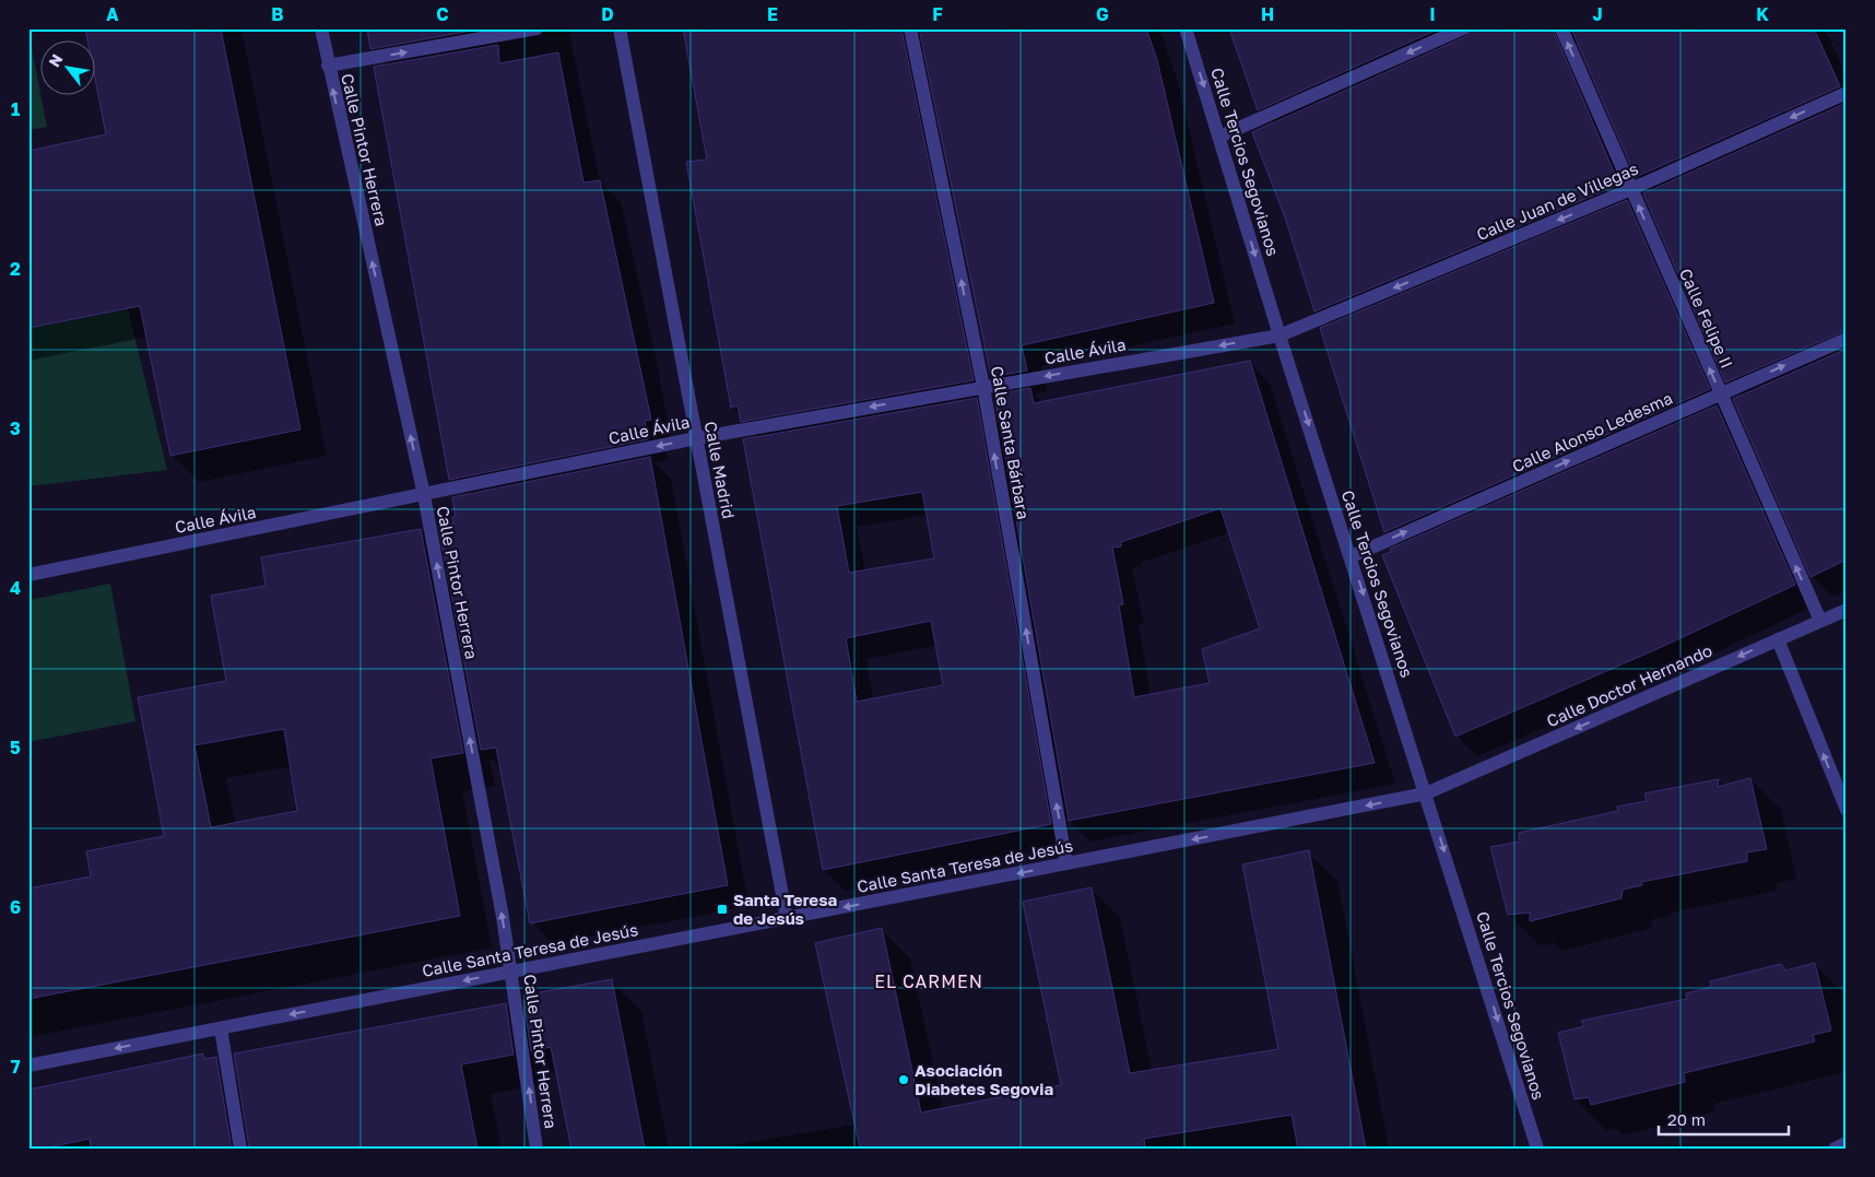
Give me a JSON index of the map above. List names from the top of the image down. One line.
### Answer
{"streets":{"street":["Calle Pintor Herrera","Calle Tercios Segovianos","Calle Juan de Villegas","Calle Felipe II","Calle Ávila","Calle Alonso Ledesma","Calle Santa Bárbara","Calle Madrid","Calle Doctor Hernando","Calle Santa Teresa de Jesús"]},"crossings":[["Calle Pintor Herrera","Calle Ávila"],["Calle Pintor Herrera","Calle Santa Teresa de Jesús"],["Calle Tercios Segovianos","Calle Juan de Villegas"],["Calle Tercios Segovianos","Calle Ávila"],["Calle Tercios Segovianos","Calle Alonso Ledesma"],["Calle Tercios Segovianos","Calle Doctor Hernando"],["Calle Tercios Segovianos","Calle Santa Teresa de Jesús"],["Calle Juan de Villegas","Calle Felipe II"],["Calle Juan de Villegas","Calle Ávila"],["Calle Felipe II","Calle Alonso Ledesma"],["Calle Felipe II","Calle Doctor Hernando"],["Calle Ávila","Calle Santa Bárbara"],["Calle Ávila","Calle Madrid"],["Calle Santa Bárbara","Calle Santa Teresa de Jesús"],["Calle Madrid","Calle Santa Teresa de Jesús"],["Calle Doctor Hernando","Calle Santa Teresa de Jesús"]],"one_way":["Calle Pintor Herrera","Calle Tercios Segovianos","Calle Juan de Villegas","Calle Felipe II","Calle Ávila","Calle Alonso Ledesma","Calle Santa Bárbara","Calle Doctor Hernando","Calle Santa Teresa de Jesús"],"districts":["EL CARMEN"],"places":{"transit":["Santa Teresa de Jesús"],"other":["Asociación Diabetes Segovia"]},"scale_bar":"20 m","north":"top left","grid":{"columns":["A","B","C","D","E","F","G","H","I","J","K"],"rows":["1","2","3","4","5","6","7"]}}
